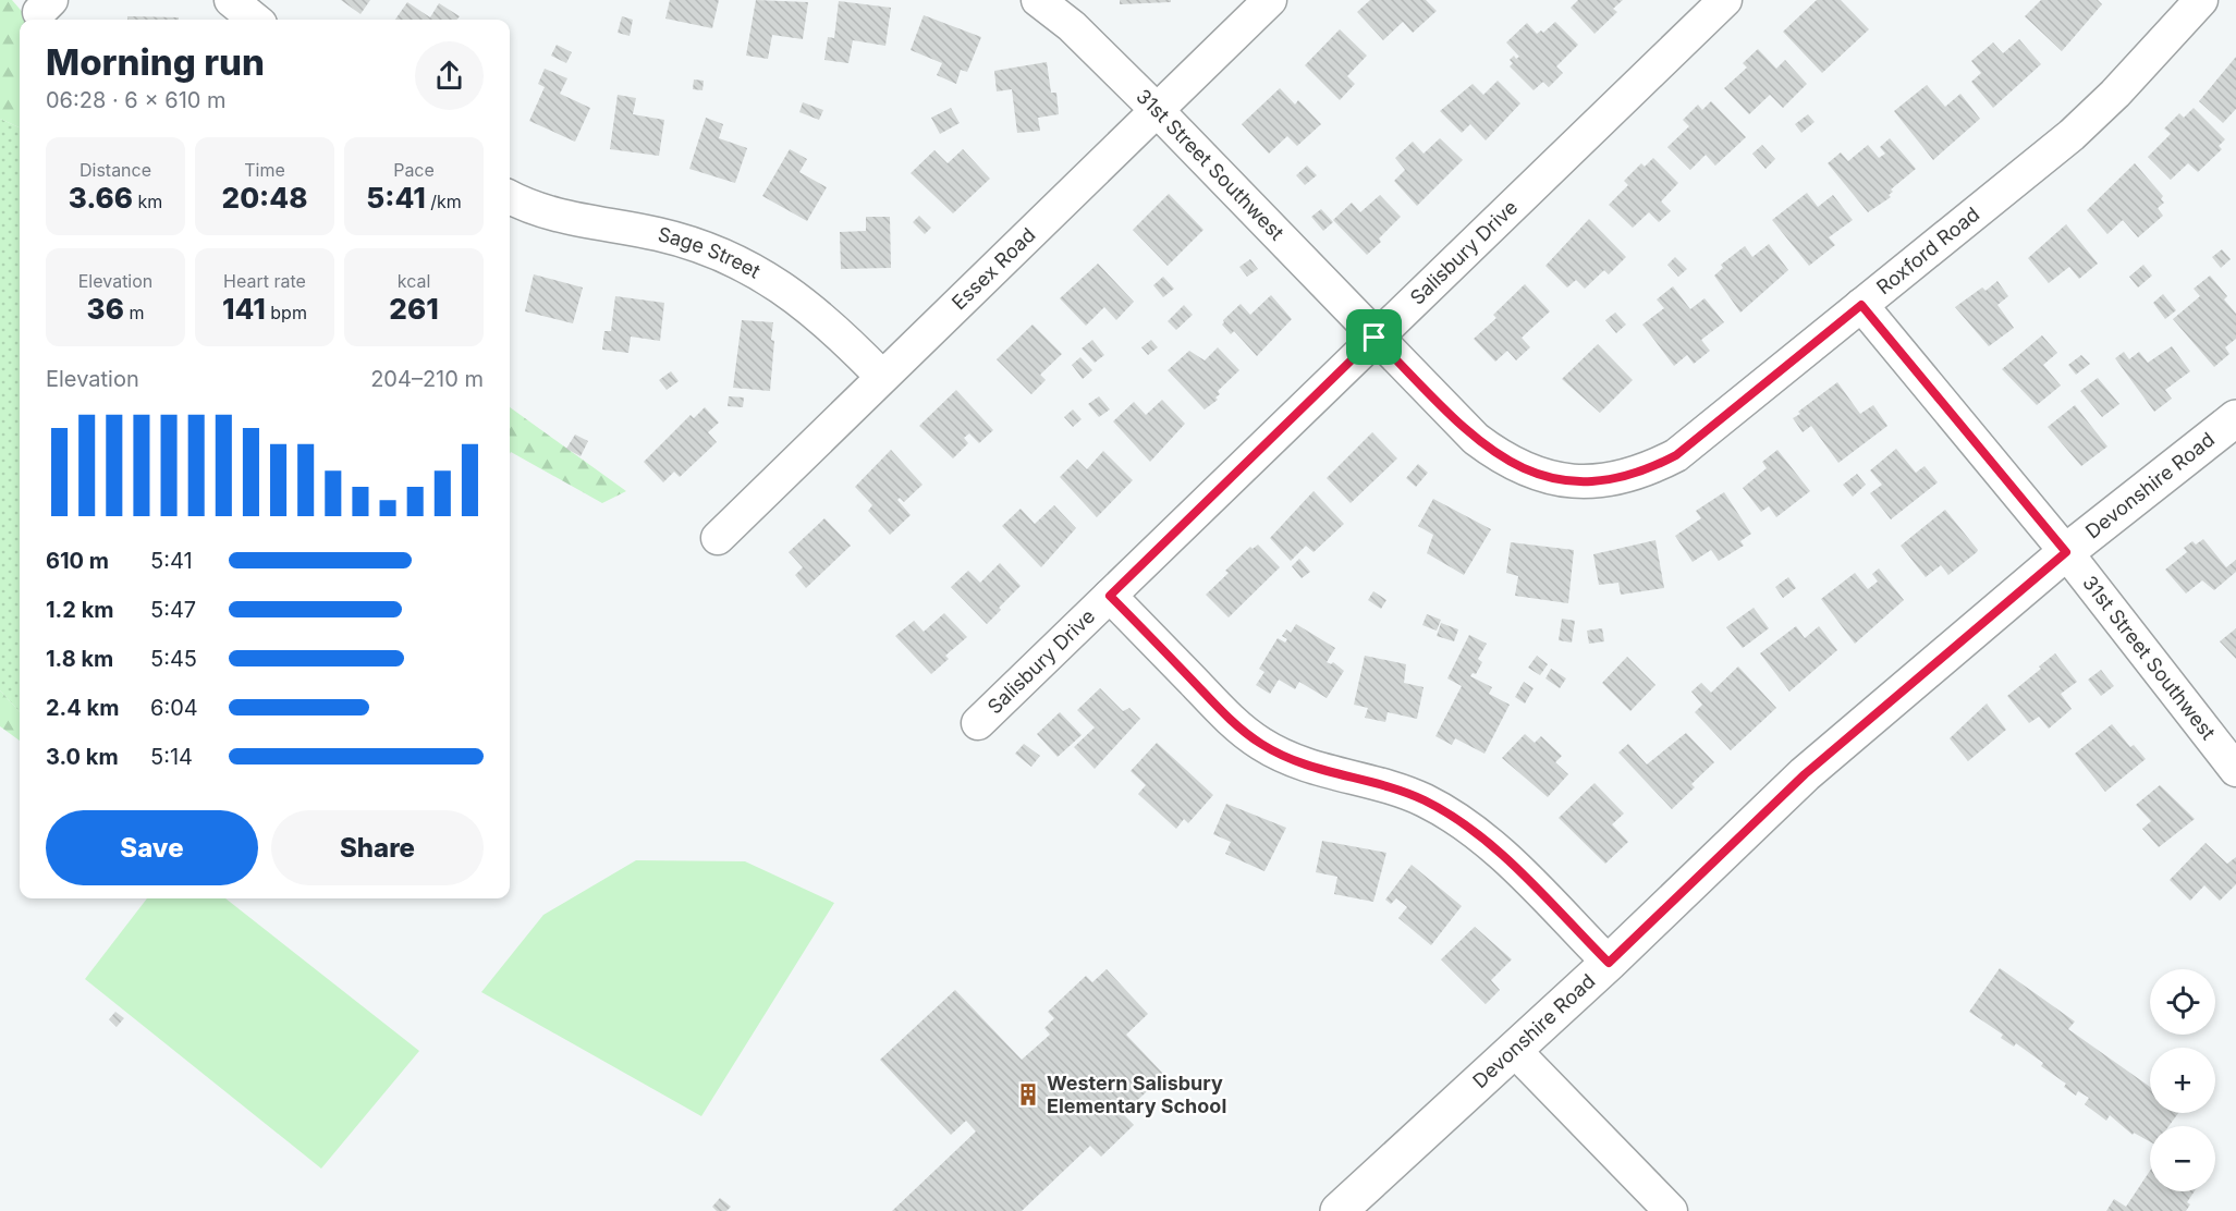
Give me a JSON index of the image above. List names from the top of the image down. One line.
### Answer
{"streets":{"street":["31st Street Southwest","Roxford Road","Salisbury Drive","Sage Street","Essex Road","Devonshire Road"]},"crossings":[["31st Street Southwest","Roxford Road"],["31st Street Southwest","Salisbury Drive"],["31st Street Southwest","Essex Road"],["31st Street Southwest","Devonshire Road"],["Roxford Road","Salisbury Drive"],["Sage Street","Essex Road"]],"places":{"building":["Western Salisbury Elementary School"]},"page":{"heading":["Morning run","06:28 · 6 × 610 m"],"stats":[["Distance","3.66 km"],["Time","20:48"],["Pace","5:41 /km"],["Elevation","36 m"],["Heart rate","141 bpm"],["kcal","261"]],"chart":["Elevation","204–210 m"],"list":[{"name":"610 m","note":"5:41"},{"name":"1.2 km","note":"5:47"},{"name":"1.8 km","note":"5:45"},{"name":"2.4 km","note":"6:04"},{"name":"3.0 km","note":"5:14"}],"buttons":["Save","Share"],"map_buttons":["+","−"]}}
